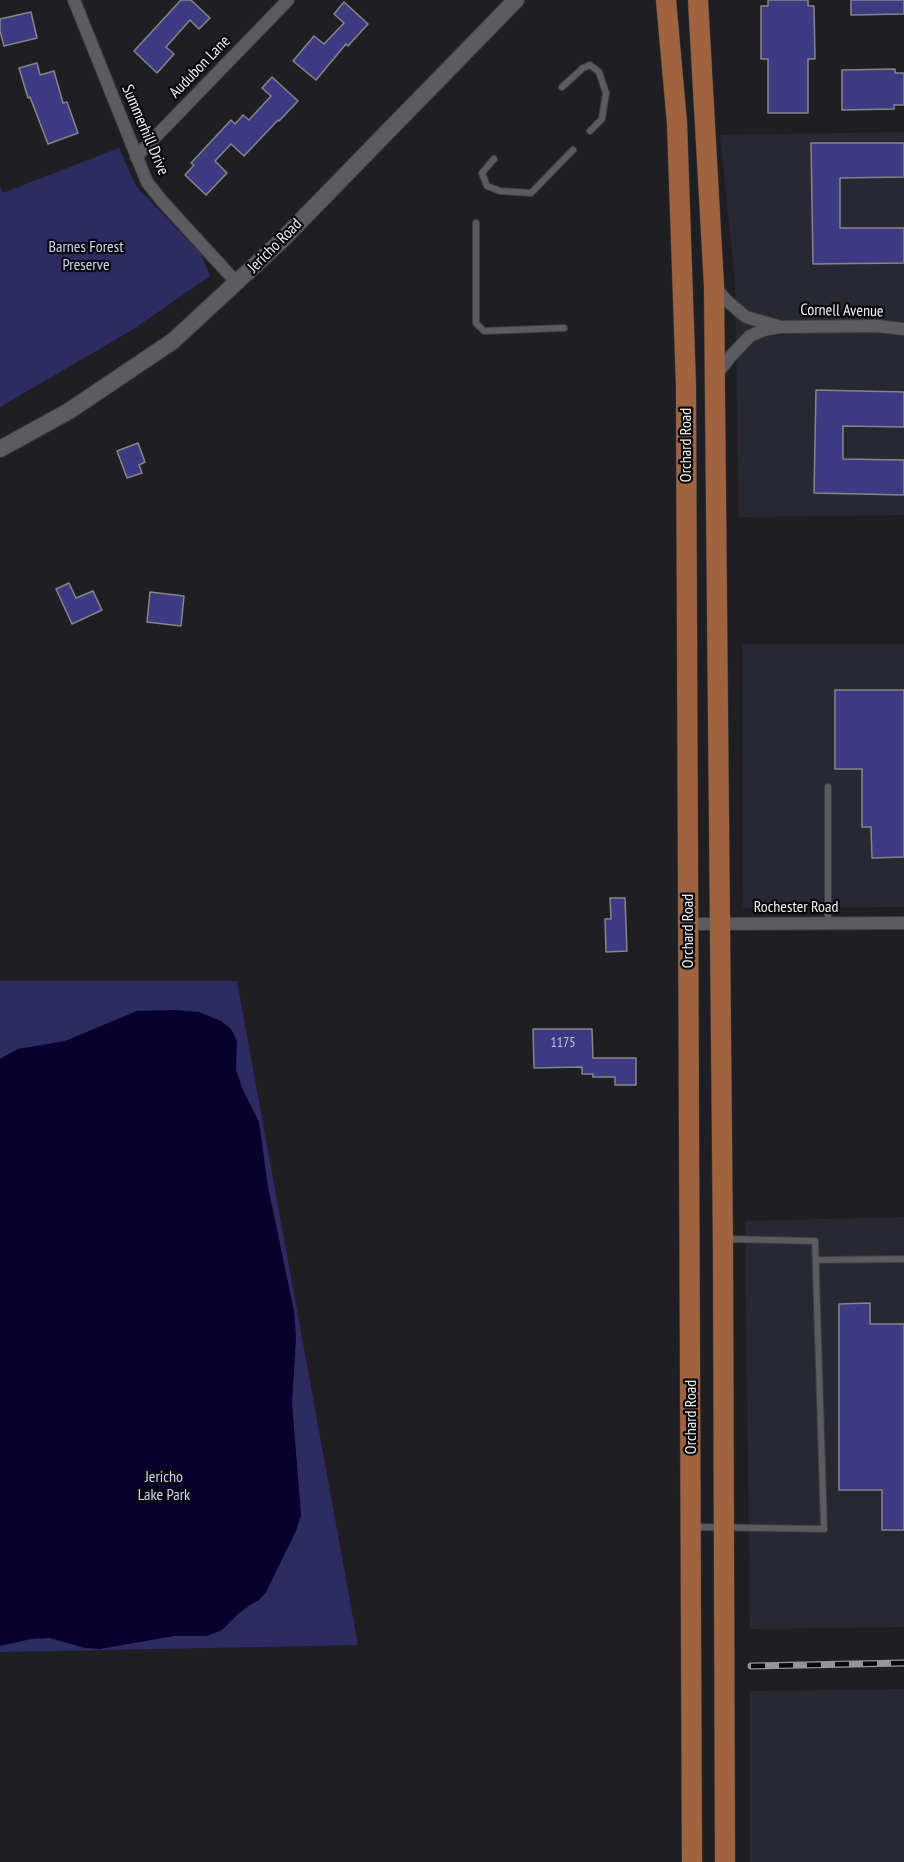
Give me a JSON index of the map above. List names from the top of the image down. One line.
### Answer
{"streets":{"main road":["Jericho Road","Orchard Road"],"street":["Audubon Lane","Summerhill Drive","Cornell Avenue","Rochester Road"]},"crossings":[["Audubon Lane","Summerhill Drive"],["Summerhill Drive","Jericho Road"],["Cornell Avenue","Orchard Road"],["Orchard Road","Rochester Road"]],"parks":["Barnes Forest Preserve","Jericho Lake Park"],"house_numbers":["1175"]}
